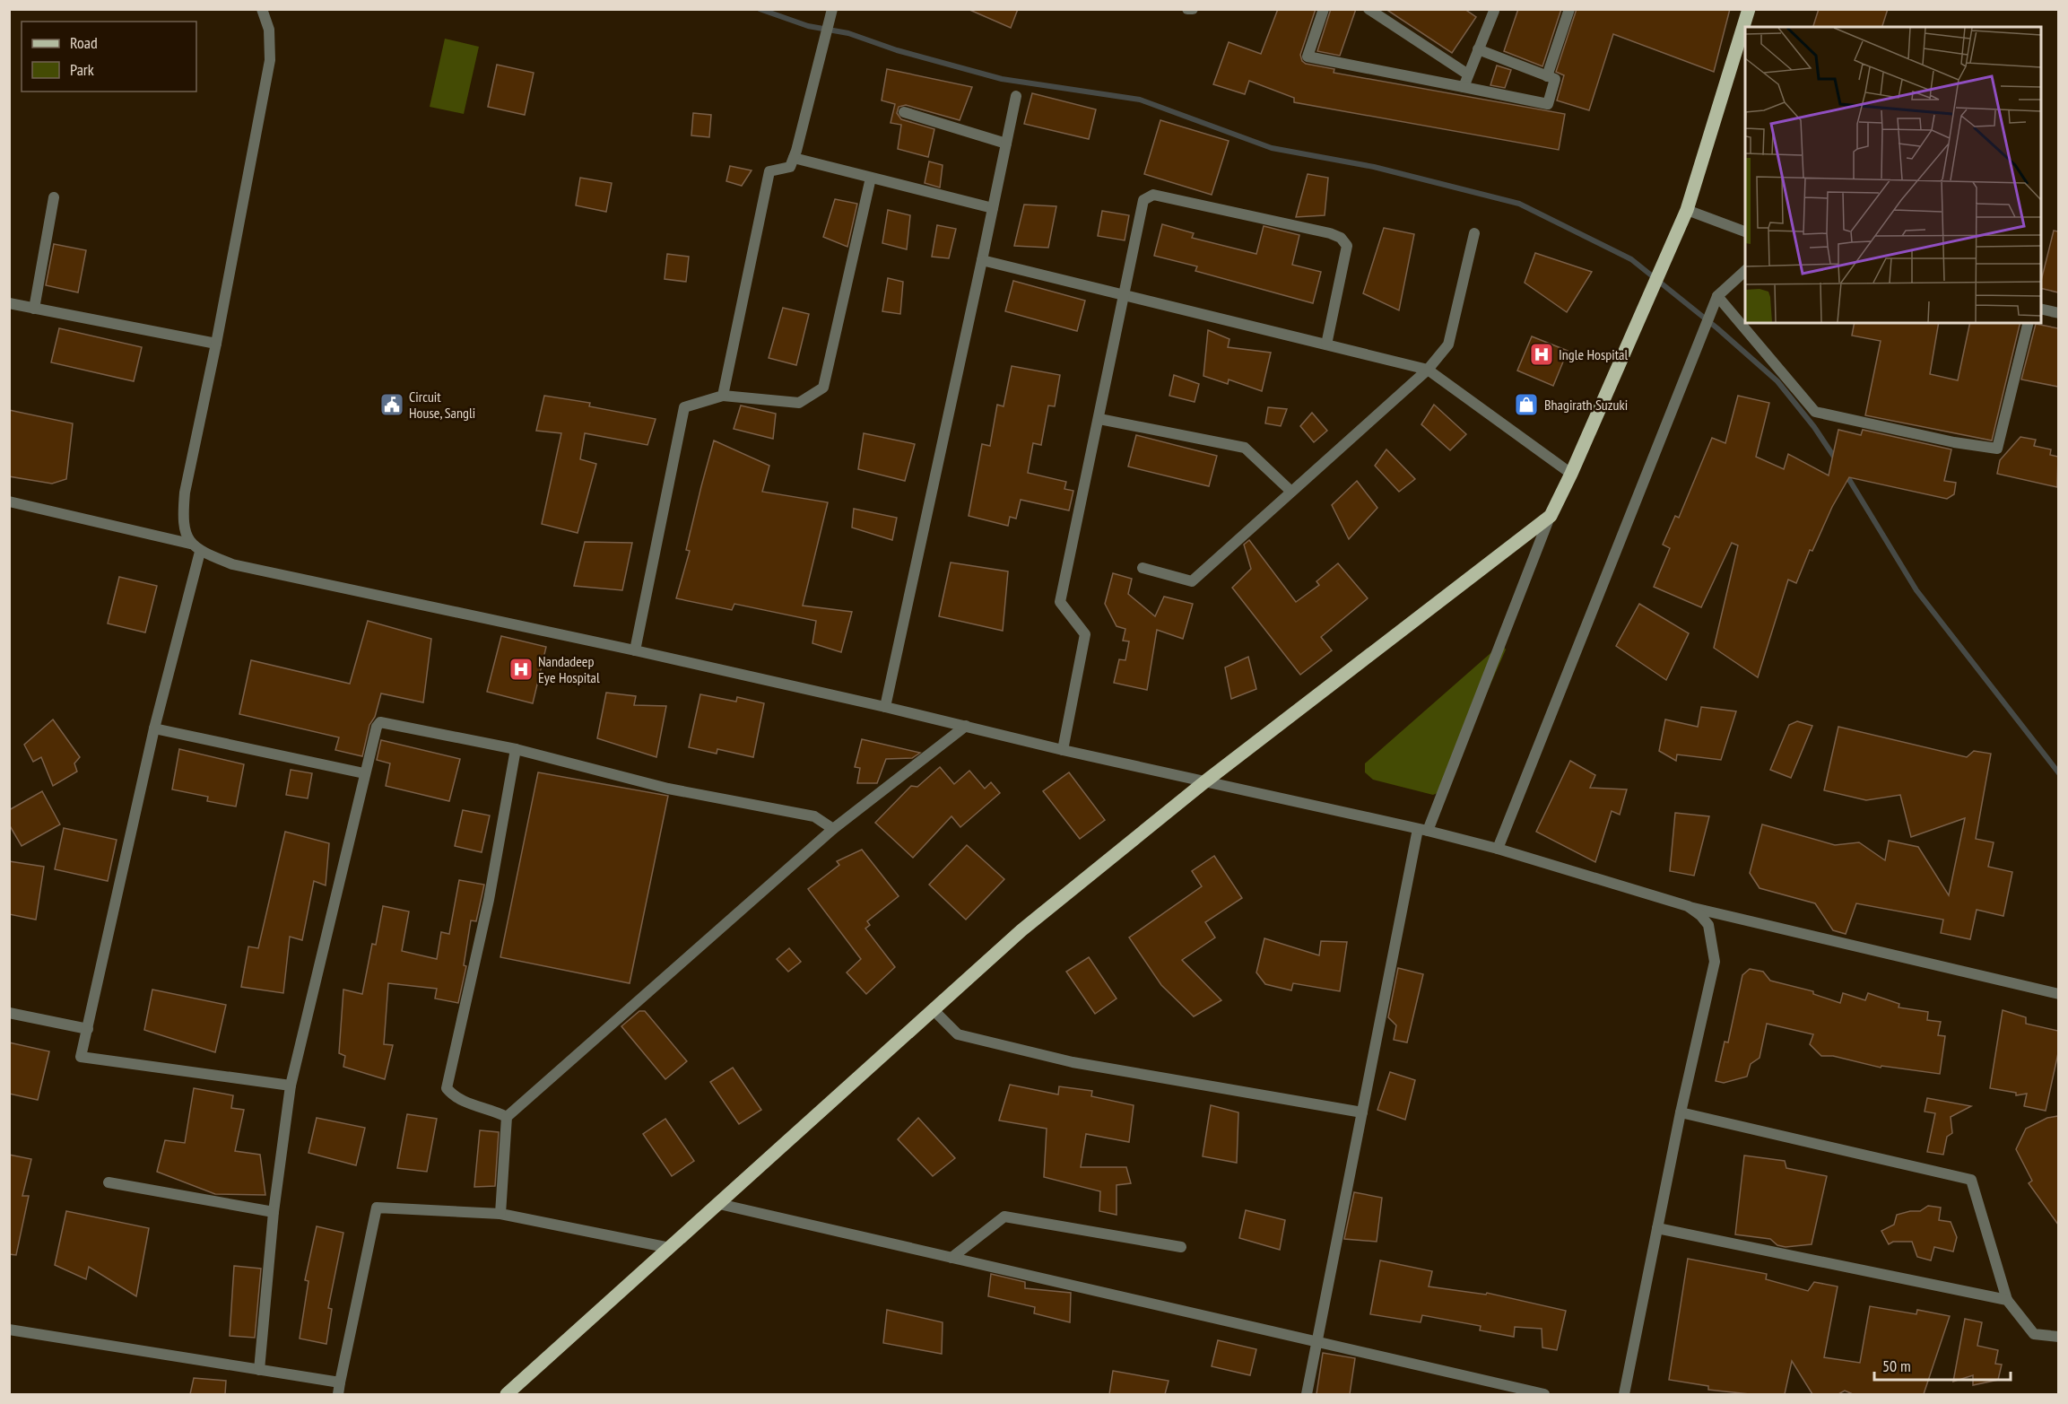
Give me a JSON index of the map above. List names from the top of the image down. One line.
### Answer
{"places":{"hospital":["Ingle Hospital","Nandadeep Eye Hospital"],"public building":["Circuit House, Sangli"],"shop":["Bhagirath Suzuki"]},"legend":["Road","Park"],"scale_bar":"50 m"}
